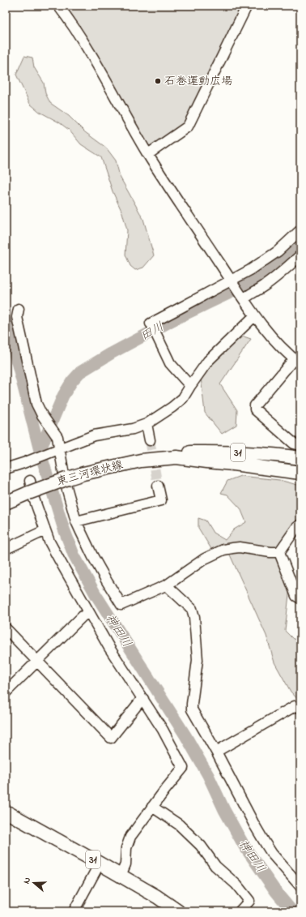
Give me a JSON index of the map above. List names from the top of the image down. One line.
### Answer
{"streets":{"main road":["31","東三河環状線"]},"water":["田川","神田川"],"places":["石巻運動広場"],"north":"left"}
